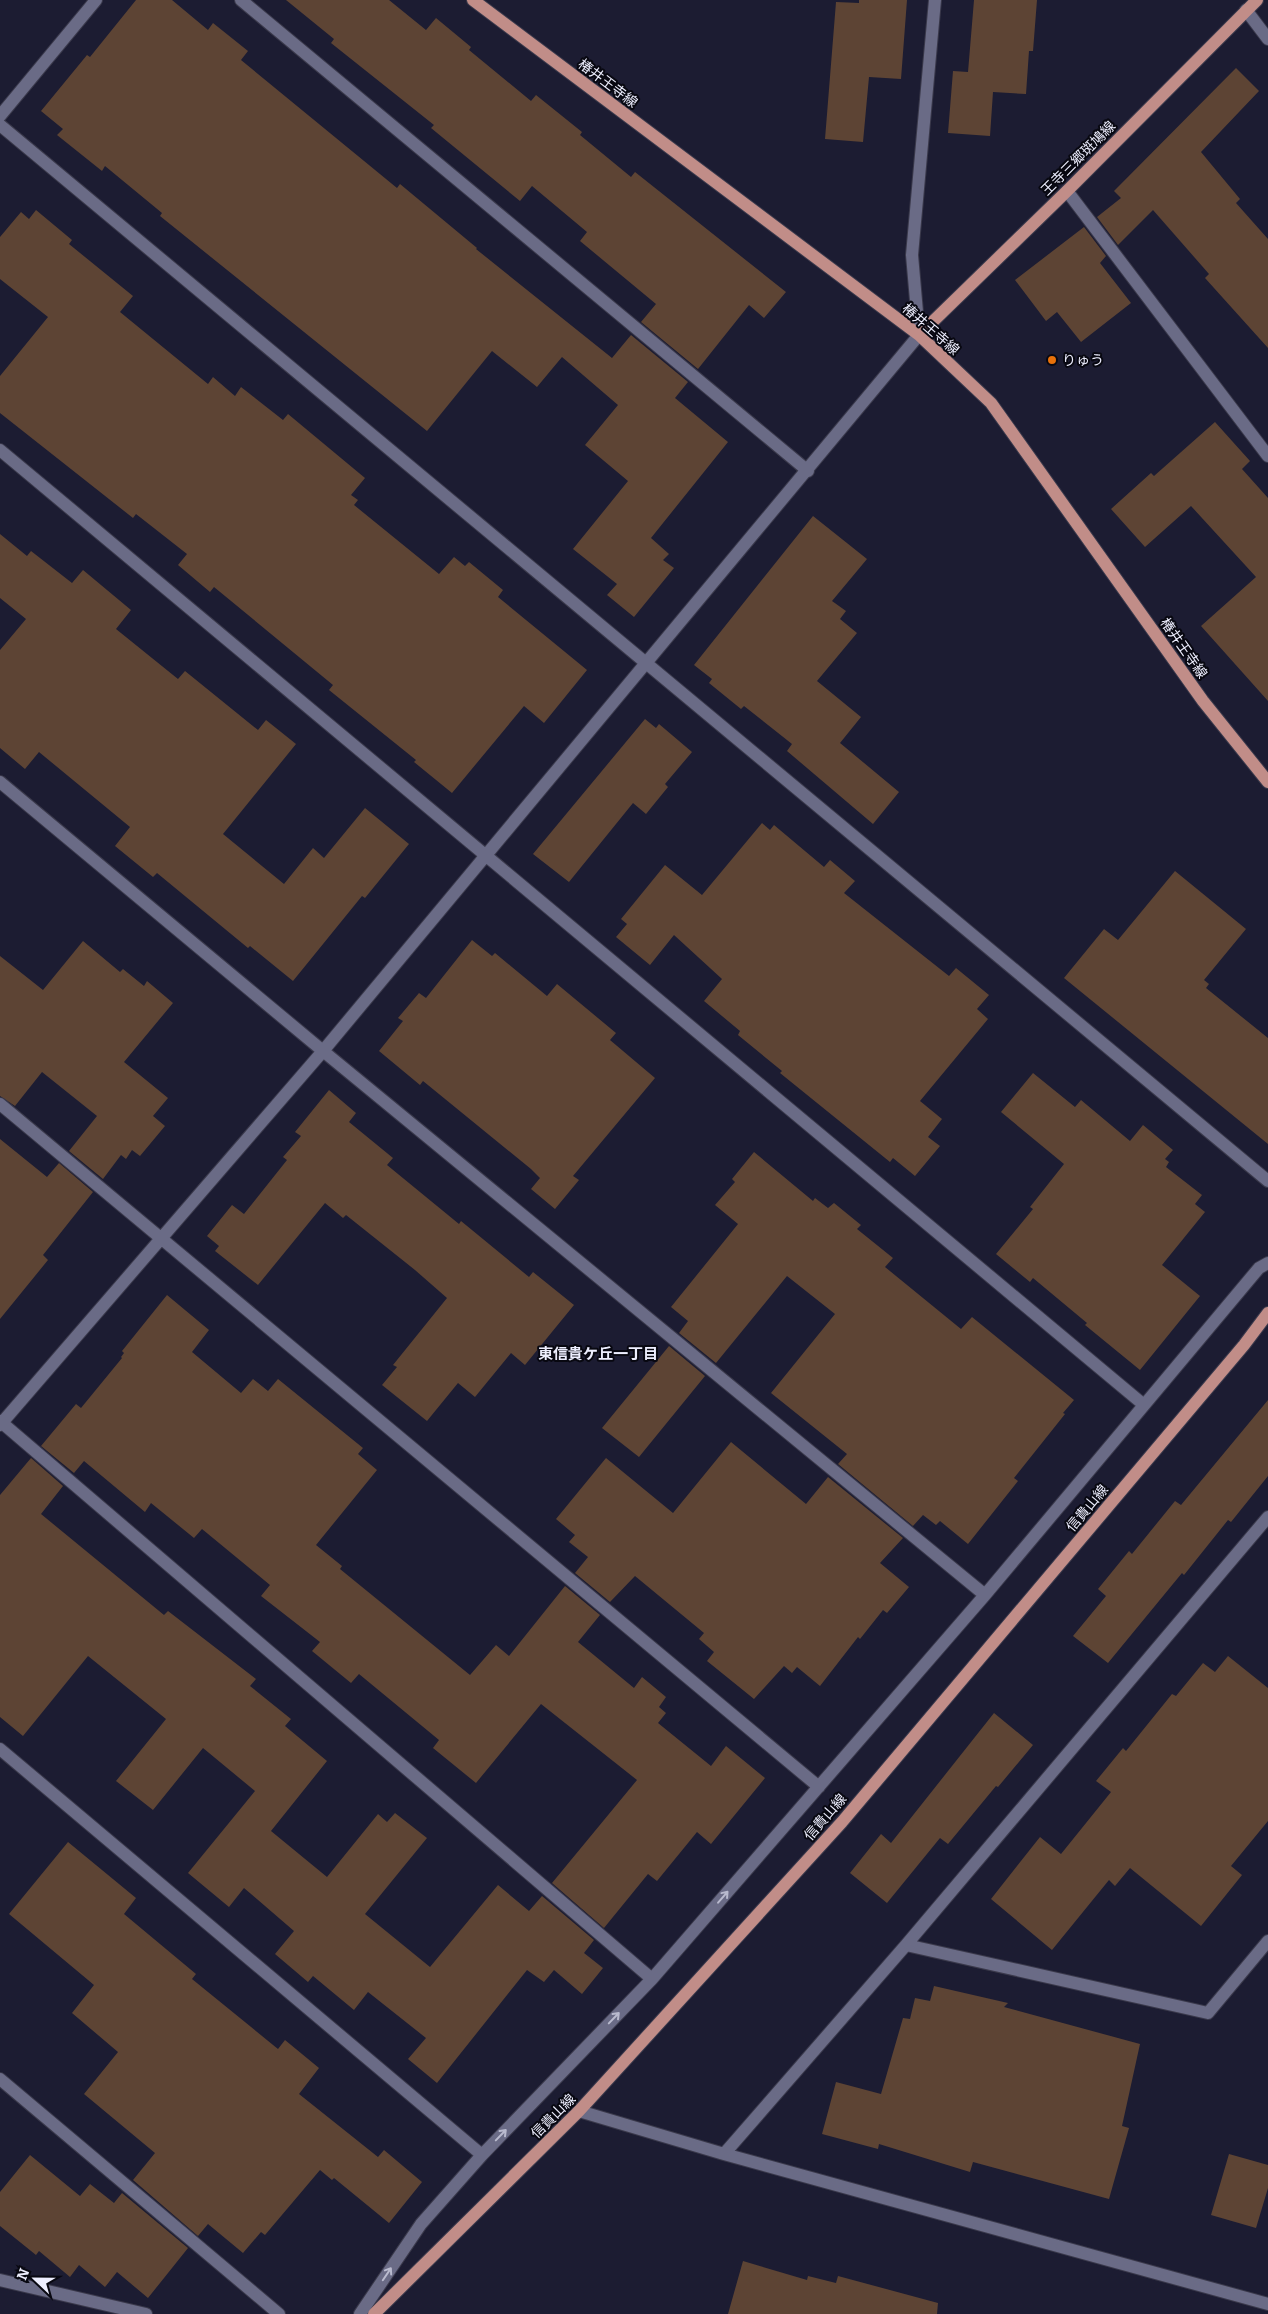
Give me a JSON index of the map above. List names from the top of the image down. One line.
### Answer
{"streets":{"main road":["椿井王寺線","王寺三郷斑鳩線","信貴山線"]},"crossings":[["椿井王寺線","王寺三郷斑鳩線"]],"districts":["東信貴ケ丘一丁目"],"places":["りゅう"],"north":"left"}
